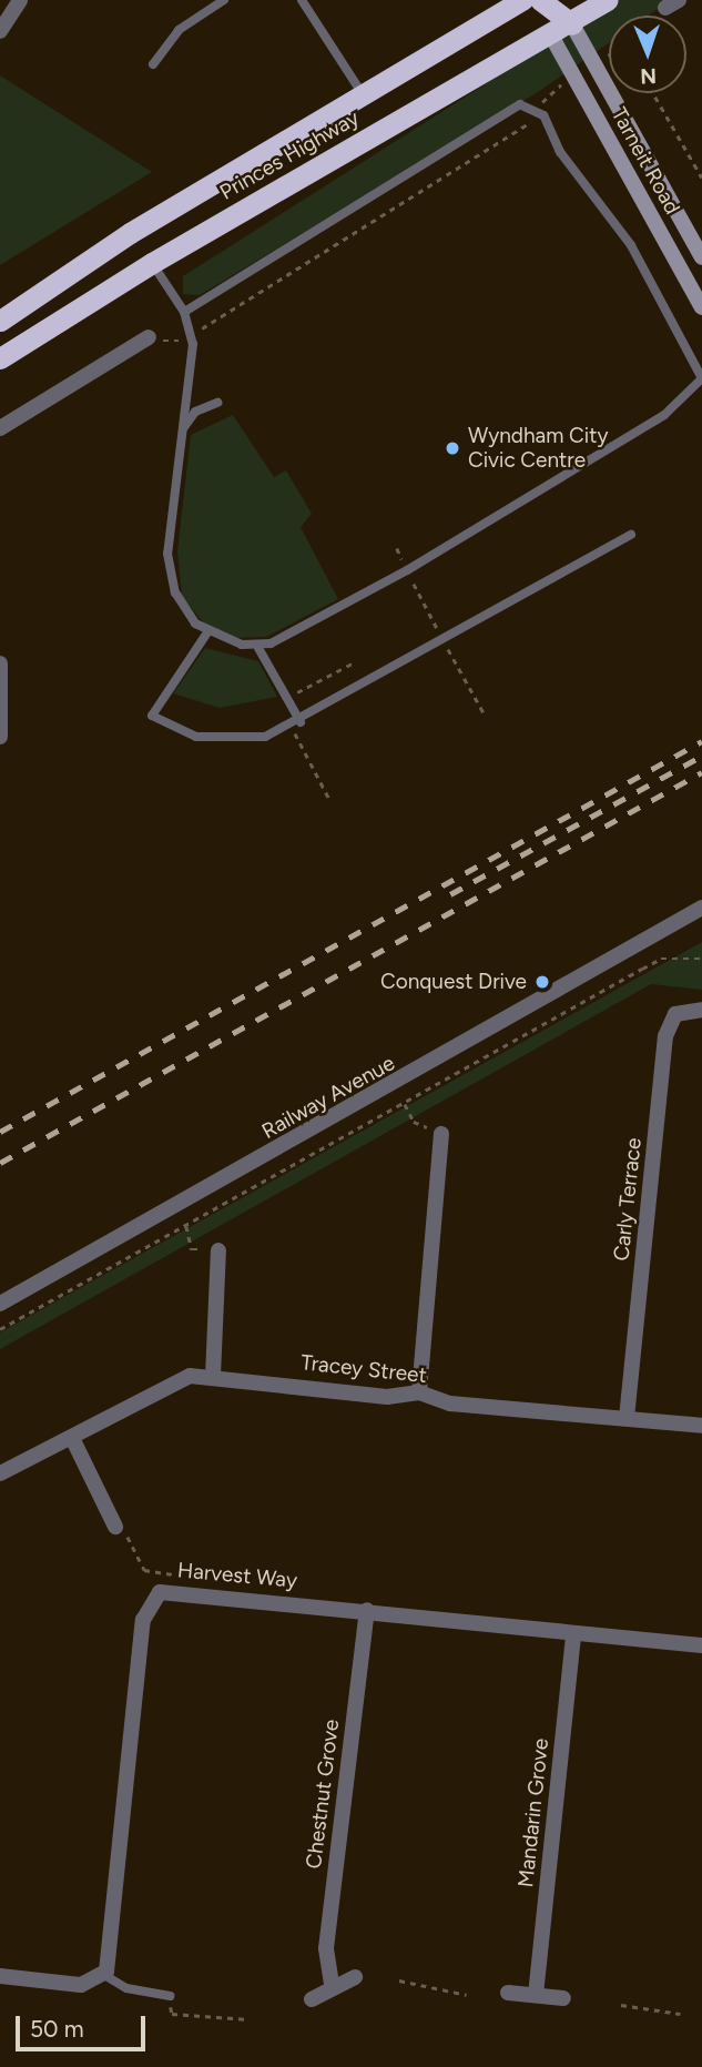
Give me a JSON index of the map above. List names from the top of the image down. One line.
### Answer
{"streets":{"highway":["Princes Highway"],"main road":["Tarneit Road"],"street":["Railway Avenue","Carly Terrace","Tracey Street","Harvest Way","Chestnut Grove","Mandarin Grove"]},"crossings":[["Princes Highway","Tarneit Road"],["Carly Terrace","Tracey Street"],["Harvest Way","Chestnut Grove"],["Harvest Way","Mandarin Grove"]],"places":["Wyndham City Civic Centre","Conquest Drive"],"scale_bar":"50 m","north":"bottom"}
